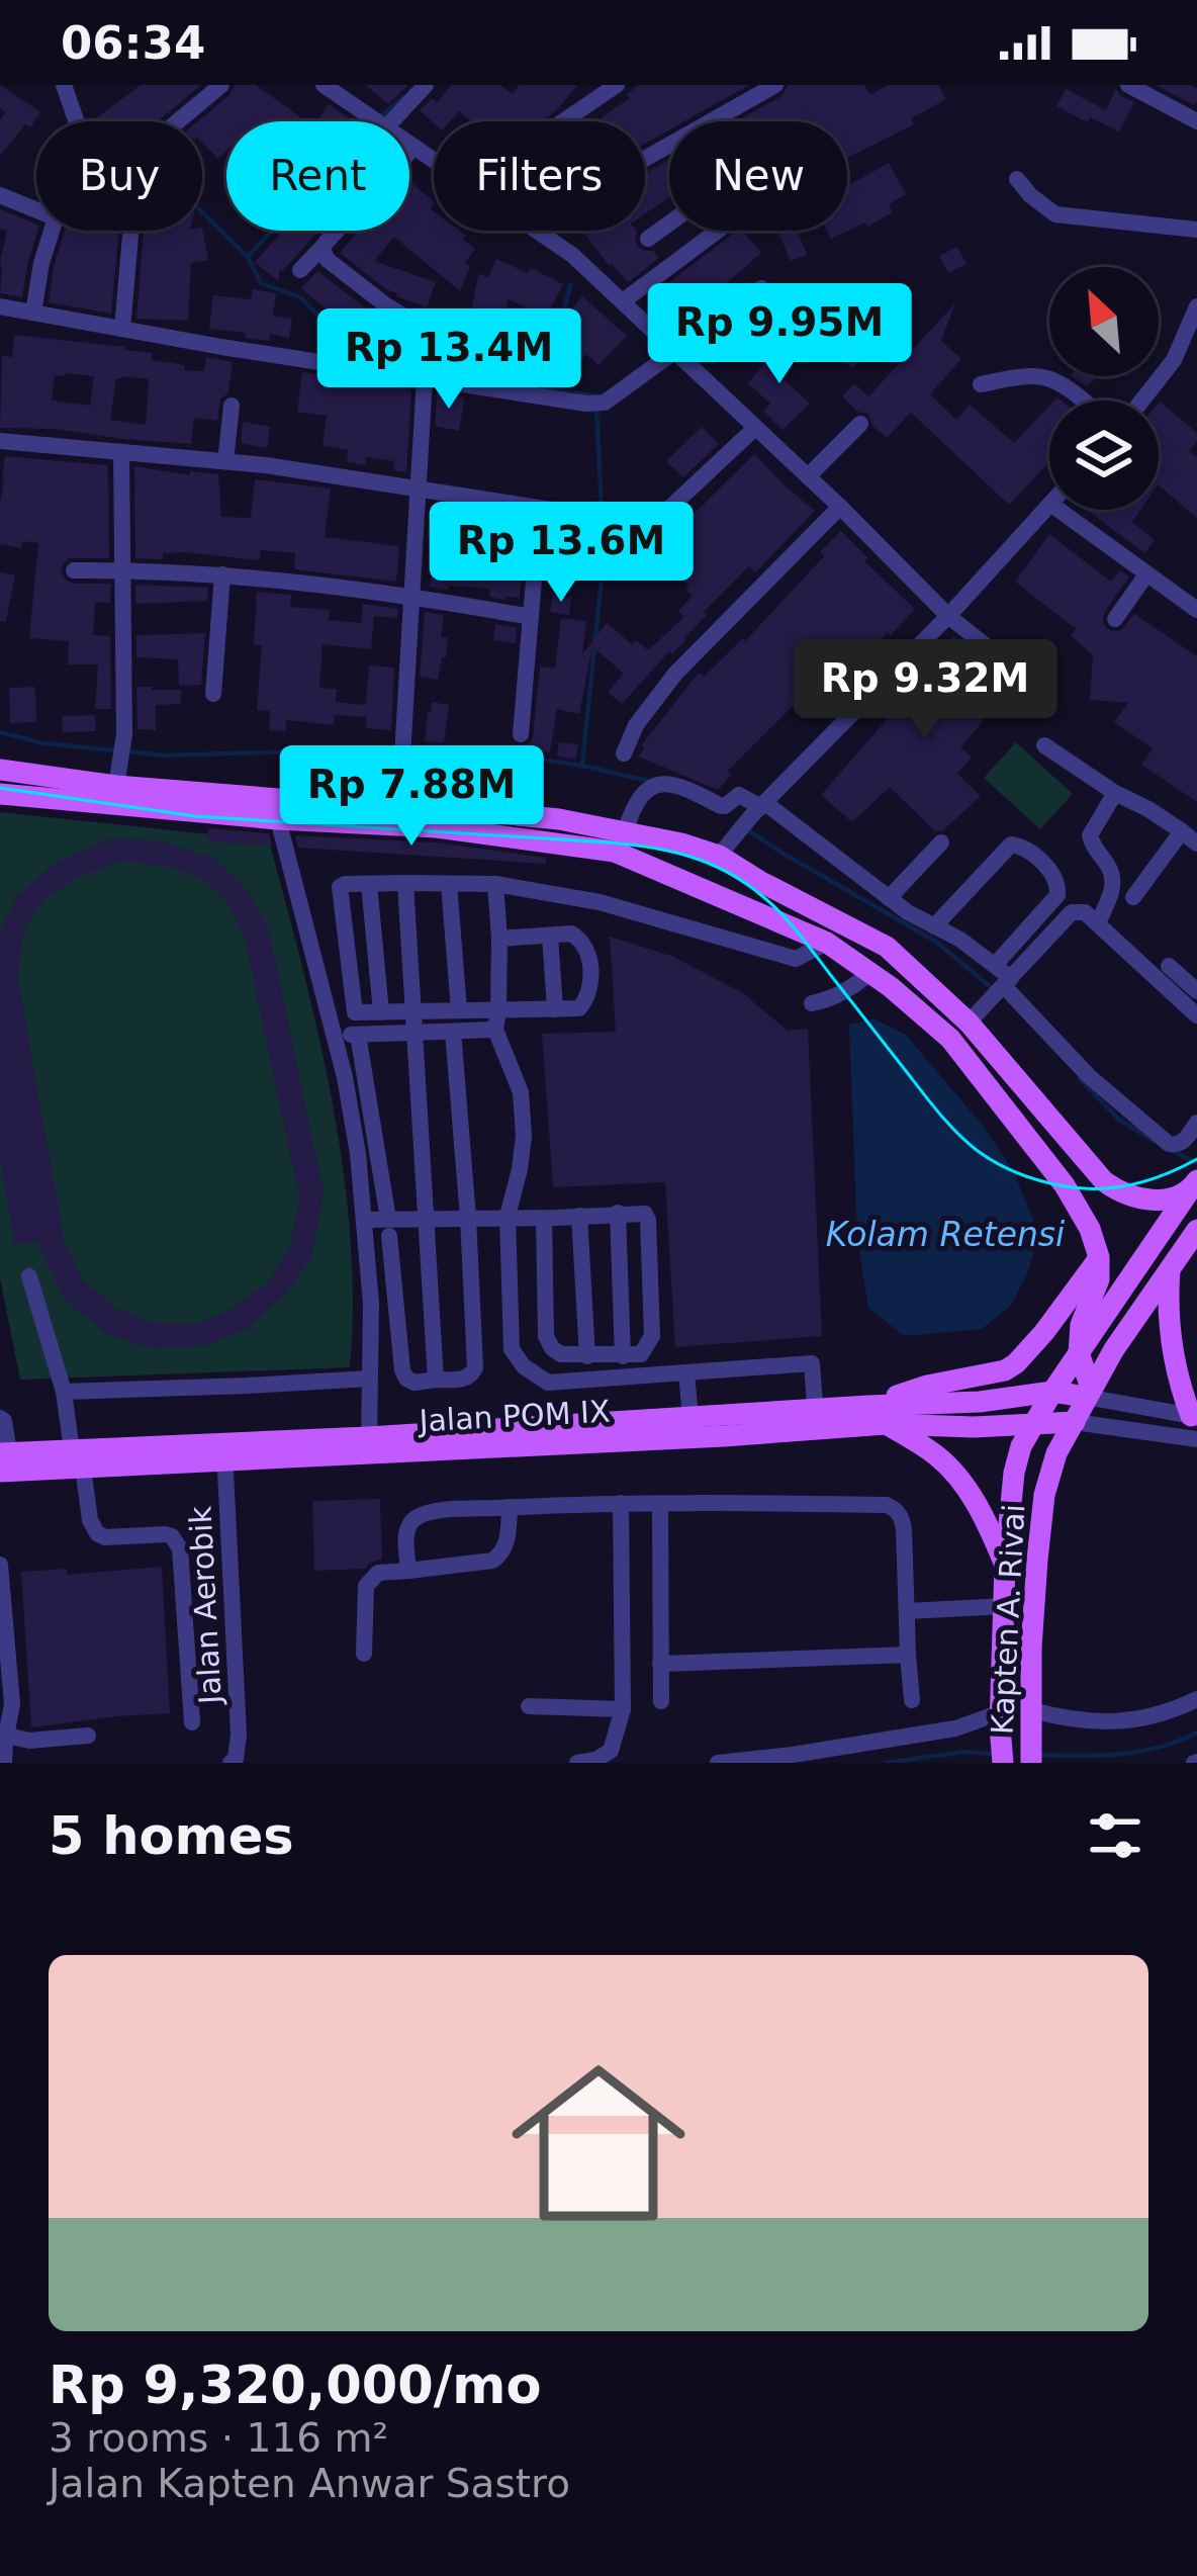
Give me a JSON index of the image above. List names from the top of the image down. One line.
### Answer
{"streets":{"main road":["Jalan POM IX","Kapten A. Rivai"],"street":["Jalan Aerobik"]},"crossings":[["Jalan POM IX","Jalan Aerobik"],["Jalan POM IX","Kapten A. Rivai"]],"water":["Kolam Retensi"],"north":"top left","page":{"status":"06:34","chip":["Buy","Rent","Filters","New"],"price":["Rp 9.95M","Rp 13.4M","Rp 13.6M","Rp 9.32M","Rp 7.88M"],"heading":"5 homes","list":[{"name":"Rp 9,320,000/mo","note":"3 rooms · 116 m² · Jalan Kapten Anwar Sastro"}]}}
